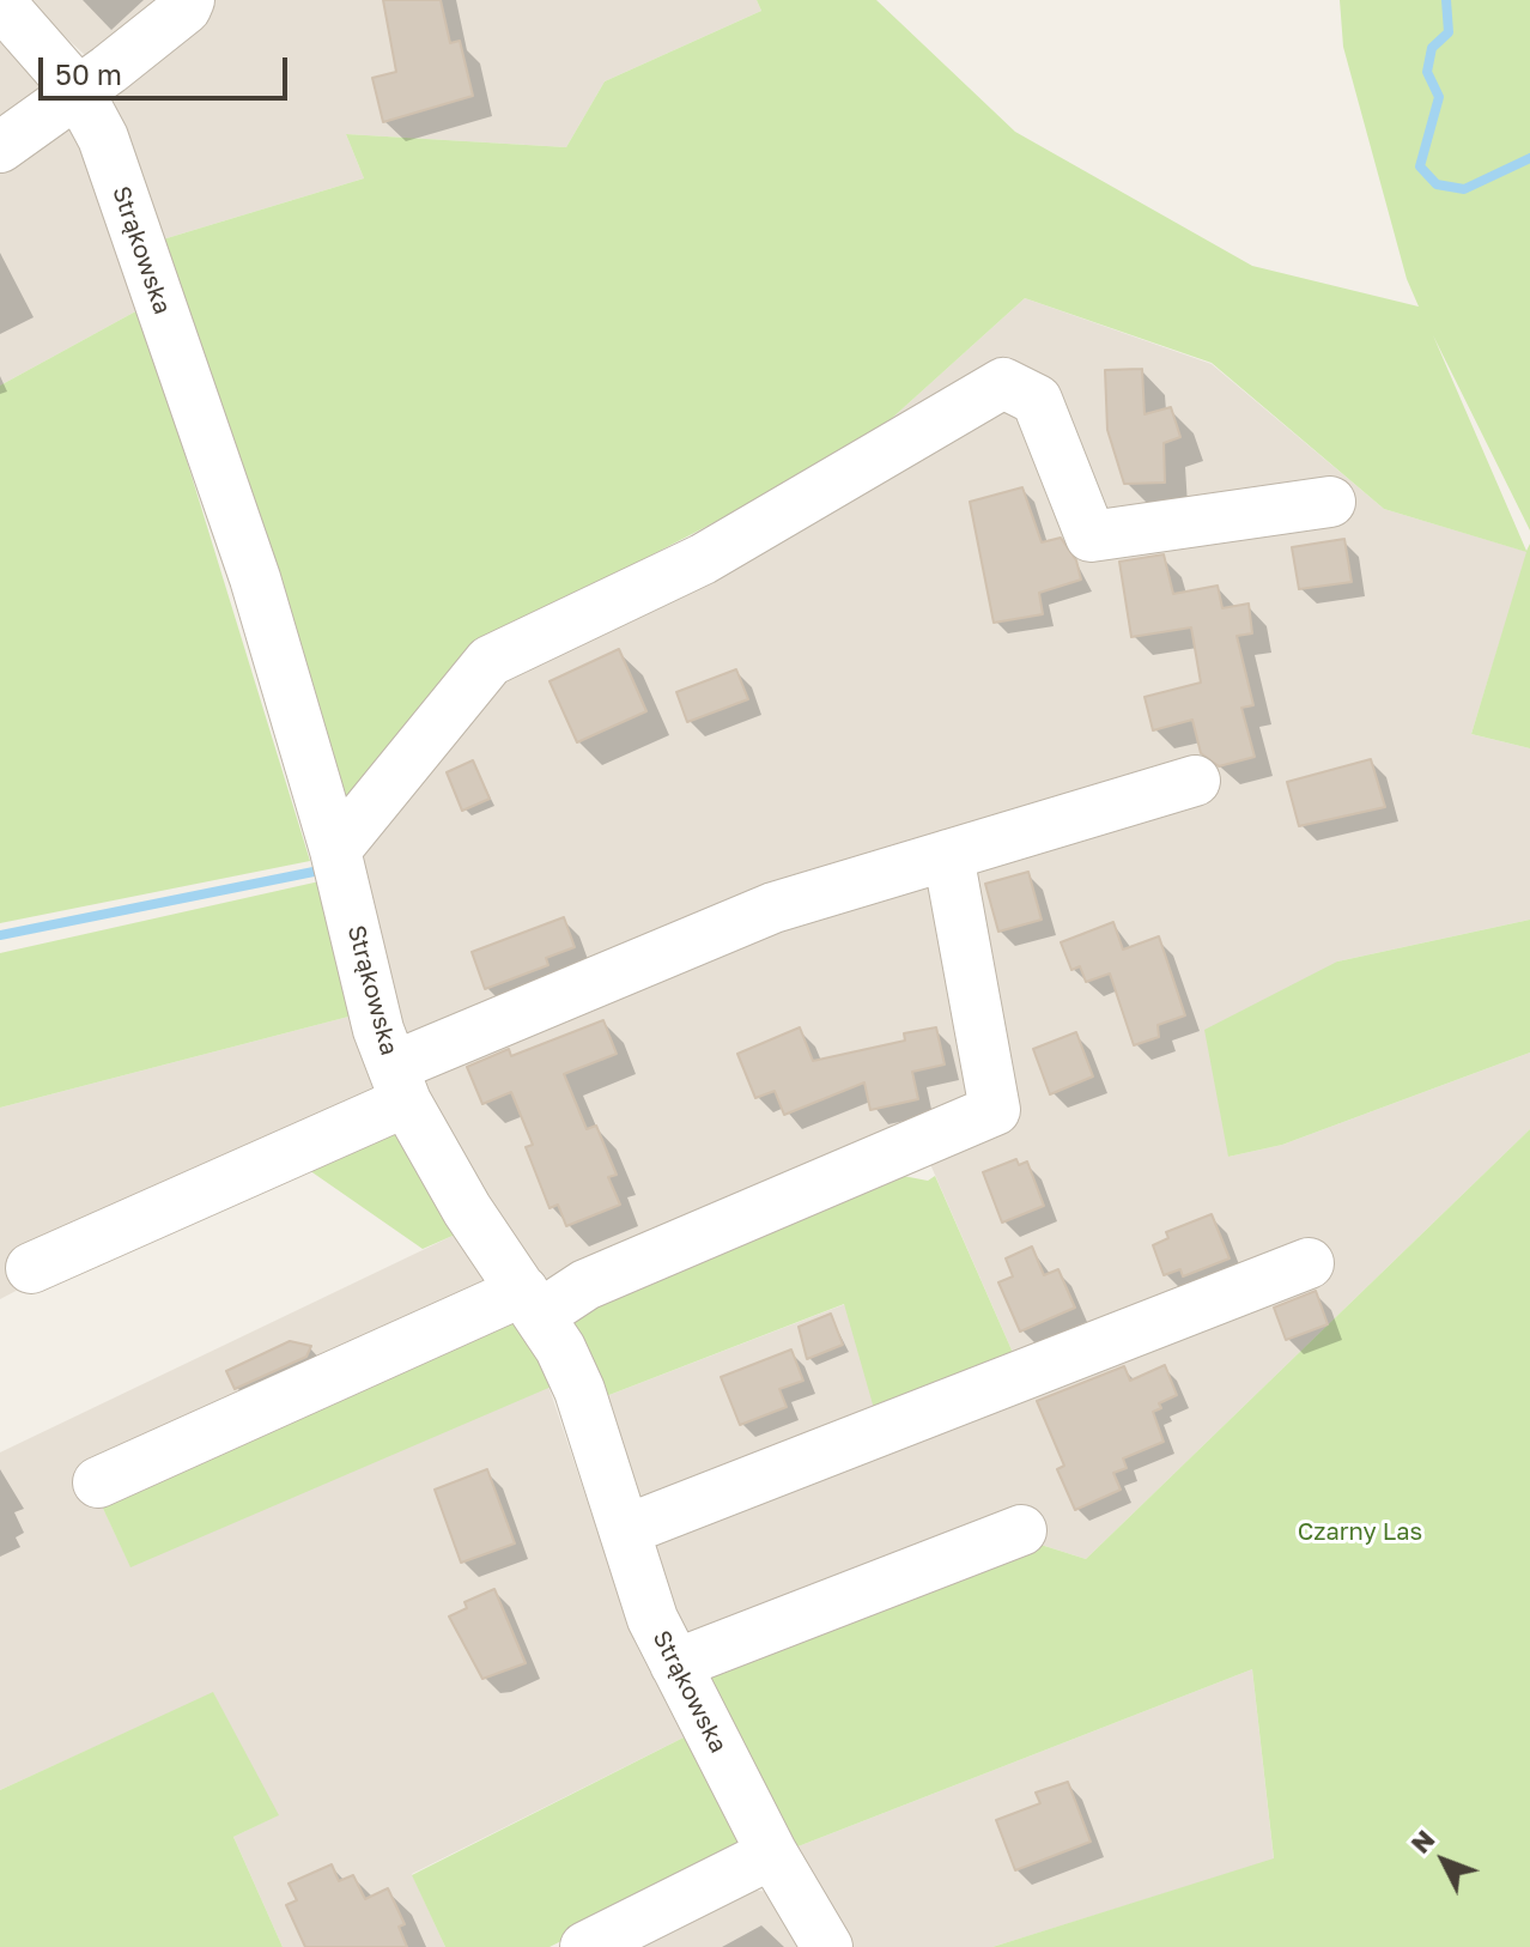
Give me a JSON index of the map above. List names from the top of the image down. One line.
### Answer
{"streets":{"street":["Strąkowska"]},"parks":["Czarny Las"],"scale_bar":"50 m","north":"top left"}
